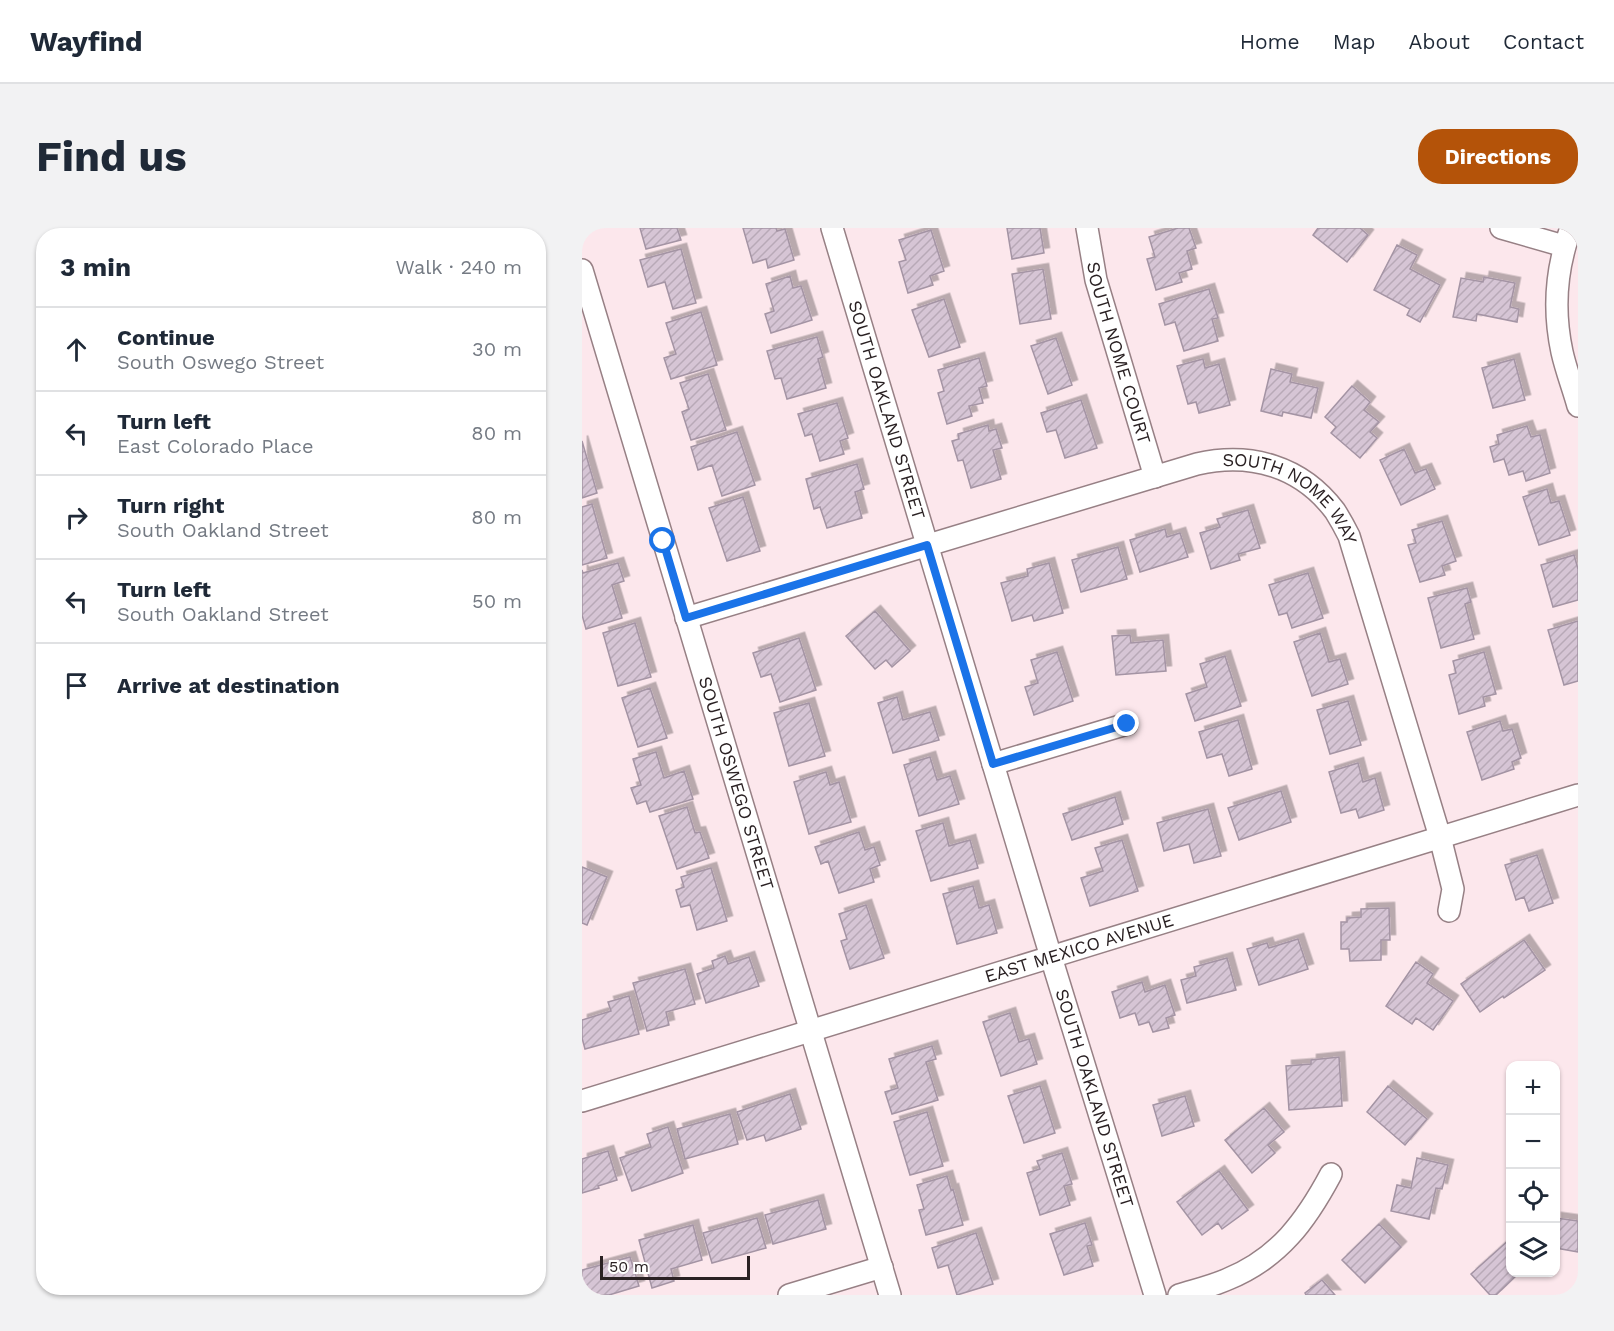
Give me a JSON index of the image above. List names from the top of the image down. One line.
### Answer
{"streets":{"street":["SOUTH NOME COURT","SOUTH OAKLAND STREET","SOUTH NOME WAY","SOUTH OSWEGO STREET","EAST MEXICO AVENUE"]},"crossings":[["SOUTH NOME COURT","SOUTH NOME WAY"],["SOUTH OAKLAND STREET","SOUTH NOME WAY"],["SOUTH OAKLAND STREET","EAST MEXICO AVENUE"],["SOUTH NOME WAY","SOUTH OSWEGO STREET"],["SOUTH NOME WAY","EAST MEXICO AVENUE"],["SOUTH OSWEGO STREET","EAST MEXICO AVENUE"]],"scale_bar":"50 m","page":{"header":"Wayfind","nav":["Home","Map","About","Contact"],"buttons":"Directions","title":"Find us","heading":["3 min","Walk · 240 m"],"list":[["Continue","South Oswego Street","30 m"],["Turn left","East Colorado Place","80 m"],["Turn right","South Oakland Street","80 m"],["Turn left","South Oakland Street","50 m"],"Arrive at destination"],"map_buttons":["+","−"],"scale":"50 m"}}
